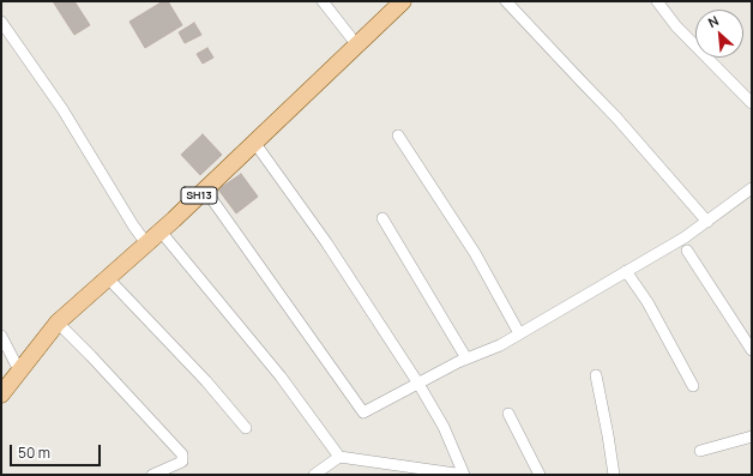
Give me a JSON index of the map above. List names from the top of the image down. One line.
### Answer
{"streets":{"main road":["SH13"]},"scale_bar":"50 m","north":"top left"}
